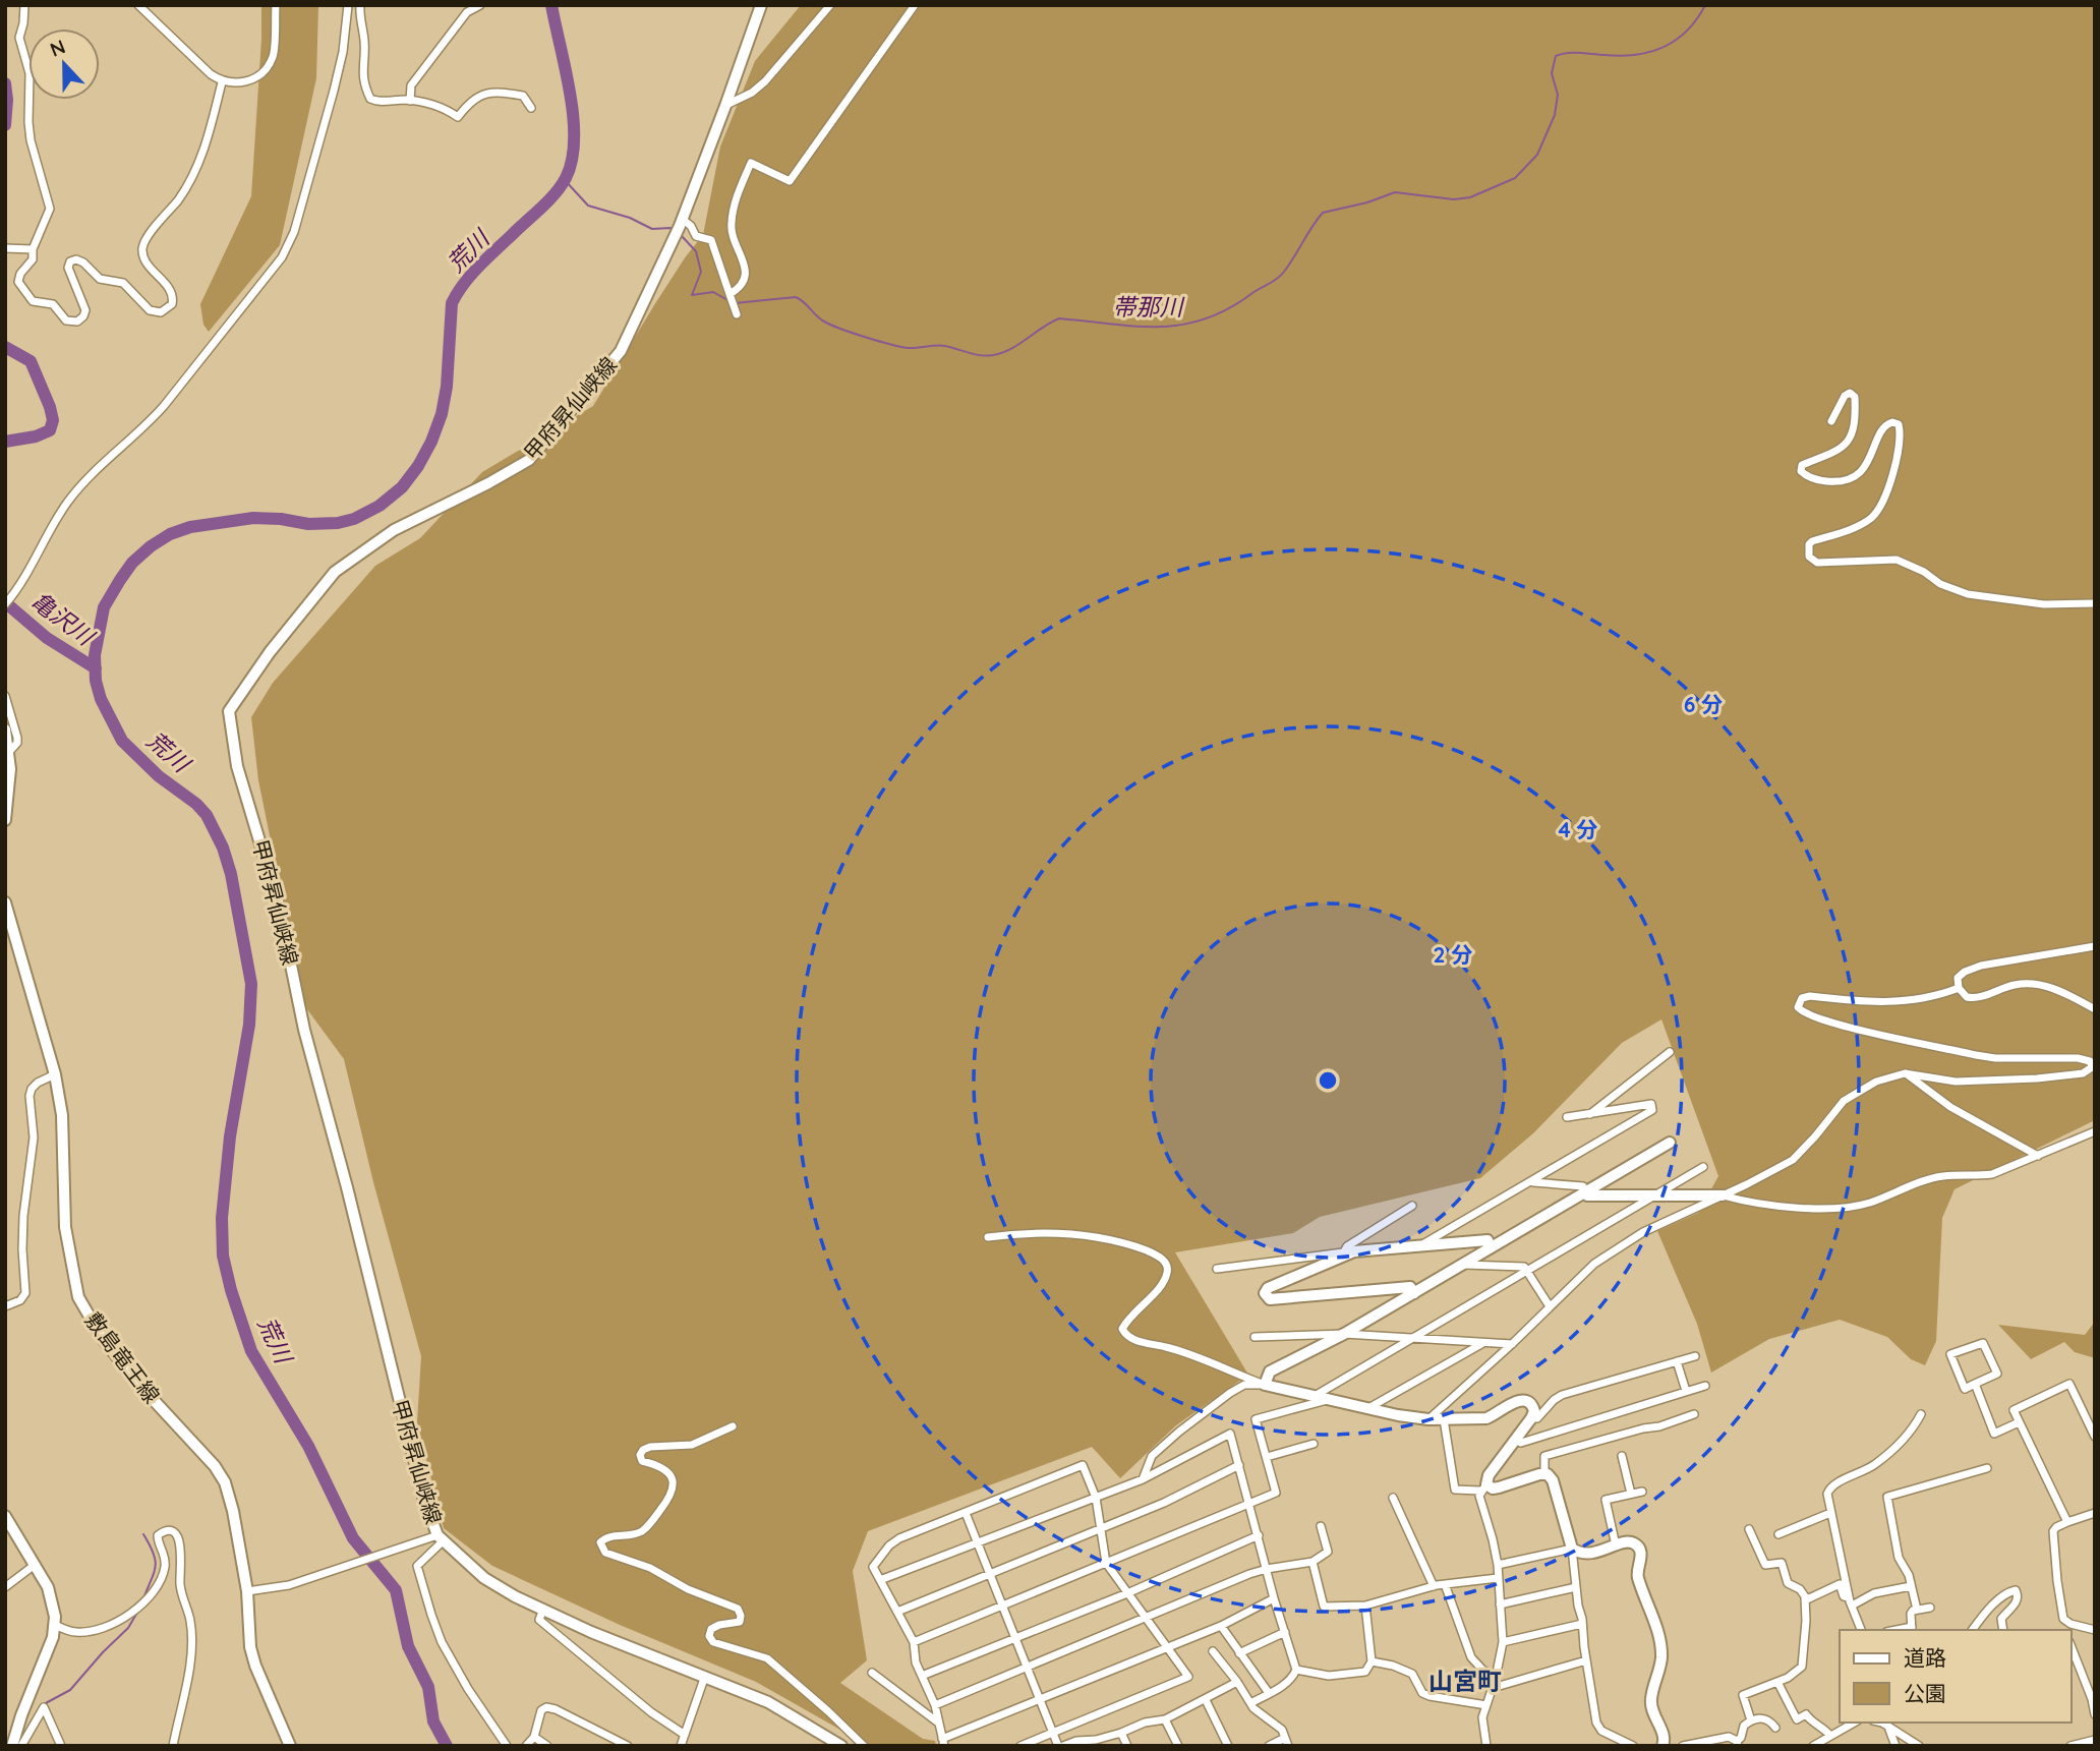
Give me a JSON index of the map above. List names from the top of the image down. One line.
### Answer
{"streets":{"main road":["甲府昇仙峡線","敷島竜王線"]},"districts":["山宮町"],"water":["荒川","帯那川","亀沢川"],"legend":["道路","公園"],"north":"top","rings":["6 分","4 分","2 分"]}
